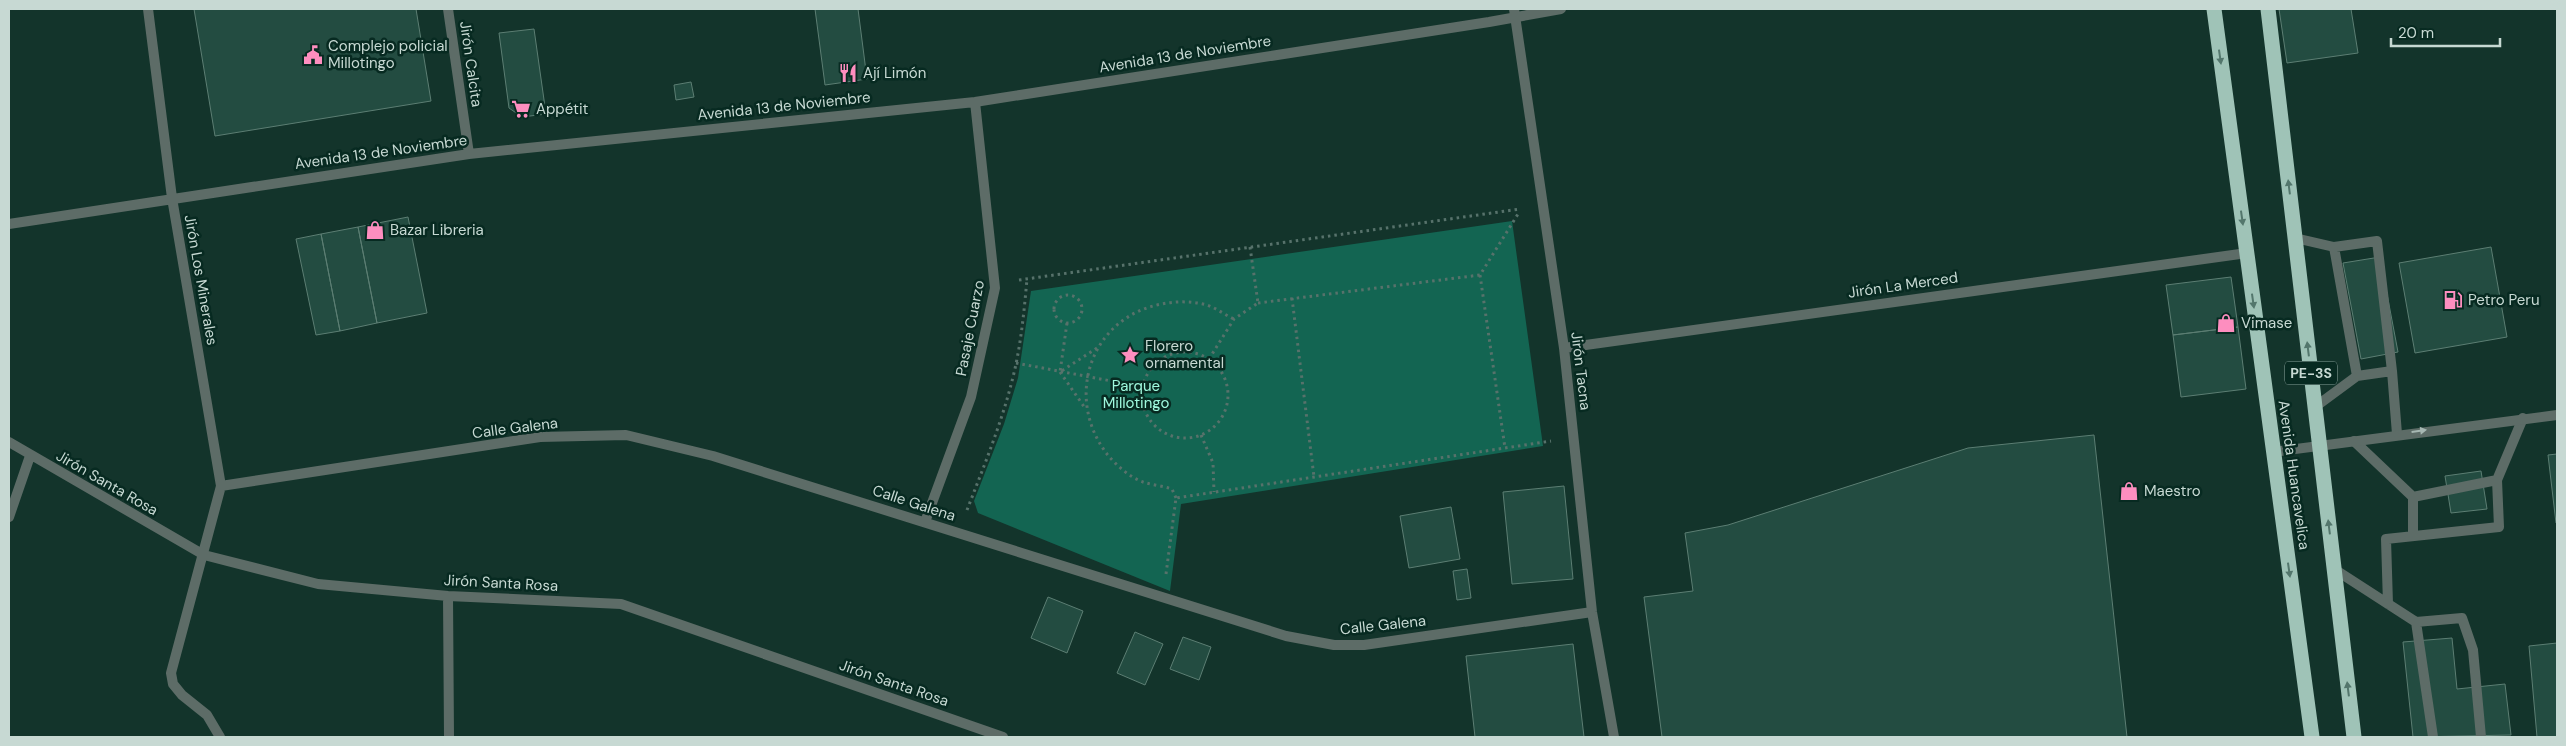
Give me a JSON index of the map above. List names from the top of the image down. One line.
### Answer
{"streets":{"highway":["PE-3S","Avenida Huancavelica"],"street":["Avenida 13 de Noviembre","Jirón Calcita","Jirón Los Minerales","Jirón La Merced","Pasaje Cuarzo","Jirón Tacna","Calle Galena","Jirón Santa Rosa"]},"crossings":[["Avenida 13 de Noviembre","Jirón Calcita"],["Avenida 13 de Noviembre","Jirón Los Minerales"],["Avenida 13 de Noviembre","Pasaje Cuarzo"],["Avenida 13 de Noviembre","Jirón Tacna"],["Jirón Los Minerales","Calle Galena"],["Jirón Los Minerales","Jirón Santa Rosa"],["Jirón La Merced","Jirón Tacna"],["Jirón La Merced","Avenida Huancavelica"],["Pasaje Cuarzo","Calle Galena"],["Jirón Tacna","Calle Galena"]],"parks":["Parque Millotingo"],"places":{"public building":["Complejo policial Millotingo"],"restaurant":["Ají Limón"],"supermarket":["Appétit"],"shop":["Bazar Libreria","Vimase","Maestro"],"fuel station":["Petro Peru"],"place":["Florero ornamental"]},"scale_bar":"20 m"}
